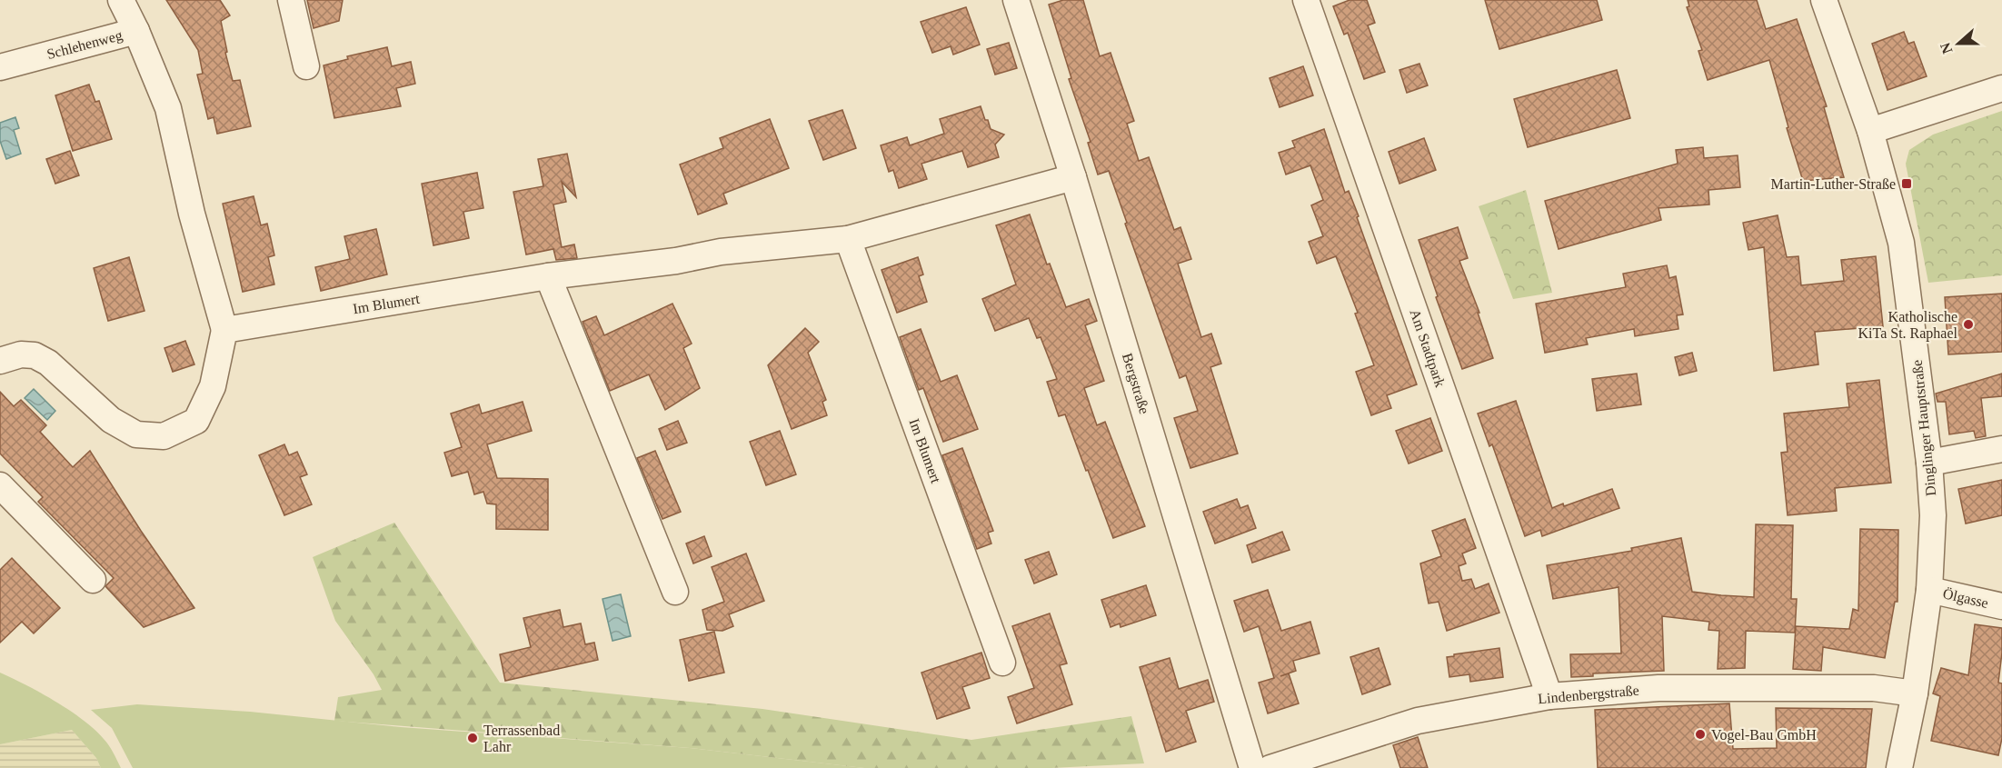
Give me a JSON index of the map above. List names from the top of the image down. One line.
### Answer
{"streets":{"street":["Schlehenweg","Im Blumert","Am Stadtpark","Bergstraße","Dinglinger Hauptstraße","Ölgasse","Lindenbergstraße"]},"crossings":[["Im Blumert","Bergstraße"],["Am Stadtpark","Lindenbergstraße"],["Dinglinger Hauptstraße","Ölgasse"],["Dinglinger Hauptstraße","Lindenbergstraße"]],"places":{"transit":["Martin-Luther-Straße"],"other":["Katholische KiTa St. Raphael","Vogel-Bau GmbH","Terrassenbad Lahr"]},"north":"left"}
